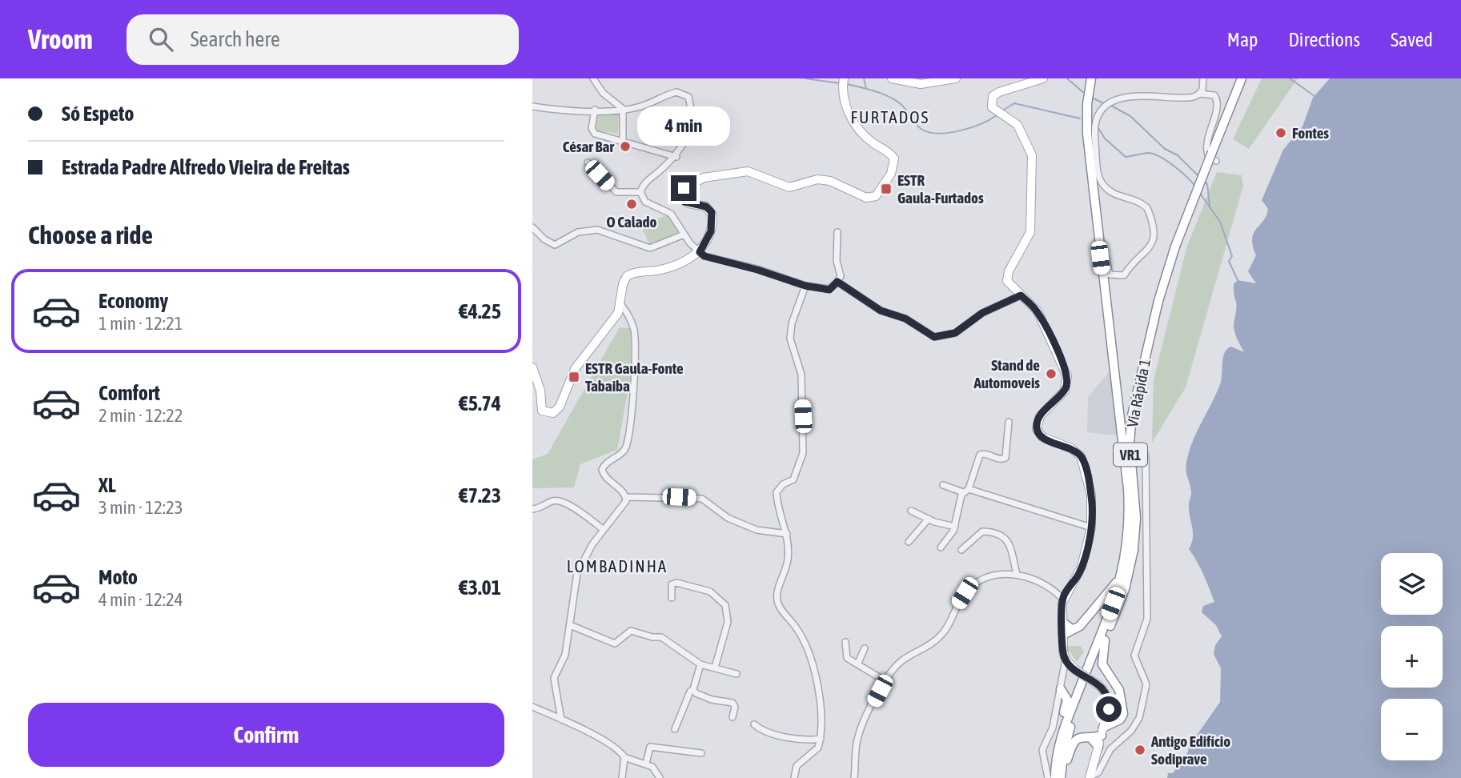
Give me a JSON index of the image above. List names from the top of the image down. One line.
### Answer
{"streets":{"highway":["Via Rápida 1","VR1"]},"districts":["FURTADOS","LOMBADINHA"],"places":{"other":["Fontes","César Bar","O Calado","Stand de Automoveis","Antigo Edifício Sodiprave"],"transit":["ESTR Gaula-Furtados","ESTR Gaula-Fonte Tabaiba"]},"page":{"header":"Vroom","search":"Search here","nav":["Map","Directions","Saved"],"banner":["Só Espeto","Estrada Padre Alfredo Vieira de Freitas"],"bubble":"4 min","heading":"Choose a ride","list":[{"name":"Economy","note":"1 min · 12:21","value":"€4.25"},{"name":"Comfort","note":"2 min · 12:22","value":"€5.74"},{"name":"XL","note":"3 min · 12:23","value":"€7.23"},{"name":"Moto","note":"4 min · 12:24","value":"€3.01"}],"map_buttons":["+","−"],"buttons":"Confirm"}}
